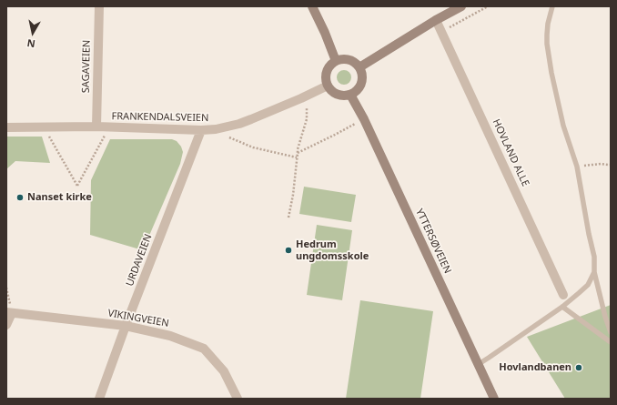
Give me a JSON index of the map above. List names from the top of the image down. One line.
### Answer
{"streets":{"main road":["YTTERSØVEIEN"],"street":["SAGAVEIEN","FRANKENDALSVEIEN","HOVLAND ALLE","URDAVEIEN","VIKINGVEIEN"]},"crossings":[["SAGAVEIEN","FRANKENDALSVEIEN"],["FRANKENDALSVEIEN","YTTERSØVEIEN"],["FRANKENDALSVEIEN","URDAVEIEN"],["URDAVEIEN","VIKINGVEIEN"]],"places":["Nanset kirke","Hedrum ungdomsskole","Hovlandbanen"],"north":"bottom"}
